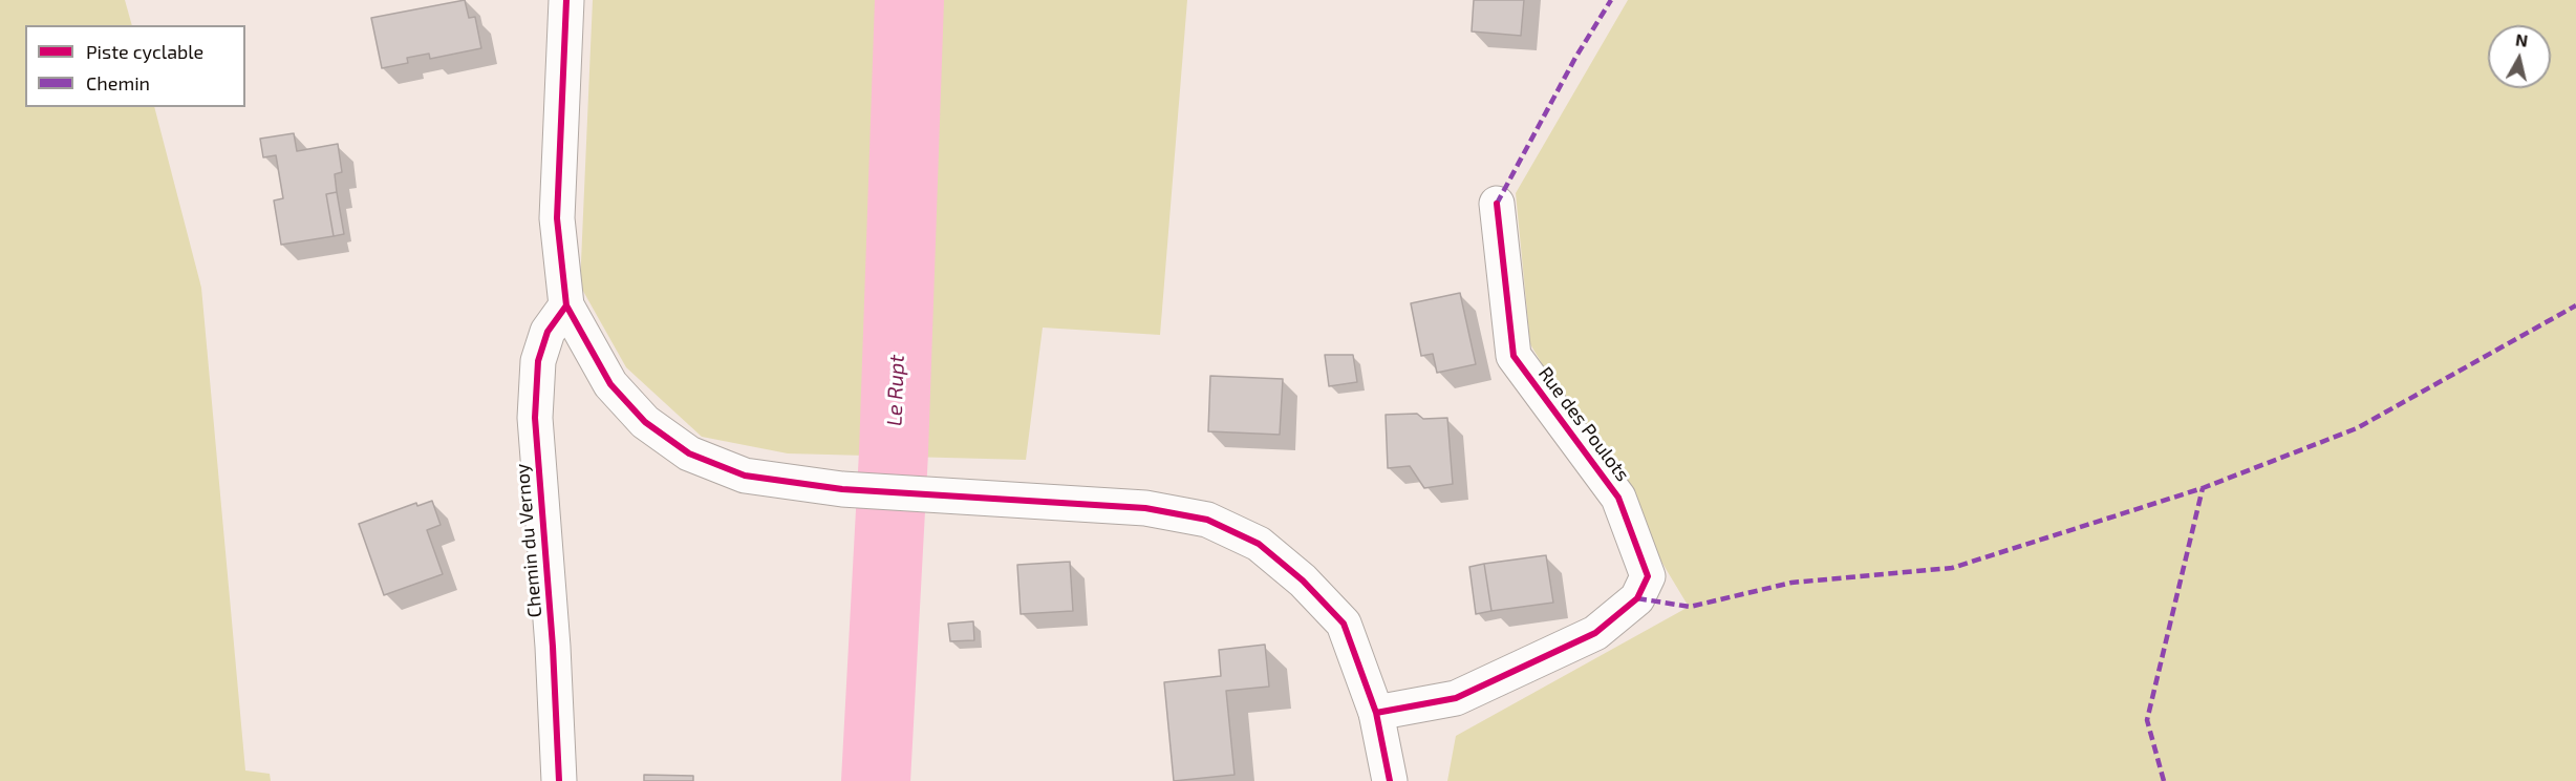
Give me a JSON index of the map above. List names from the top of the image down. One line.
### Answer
{"streets":{"main road":["Rue des Poulots","Chemin du Vernoy"]},"water":["Le Rupt"],"legend":["Piste cyclable","Chemin"],"north":"top"}
